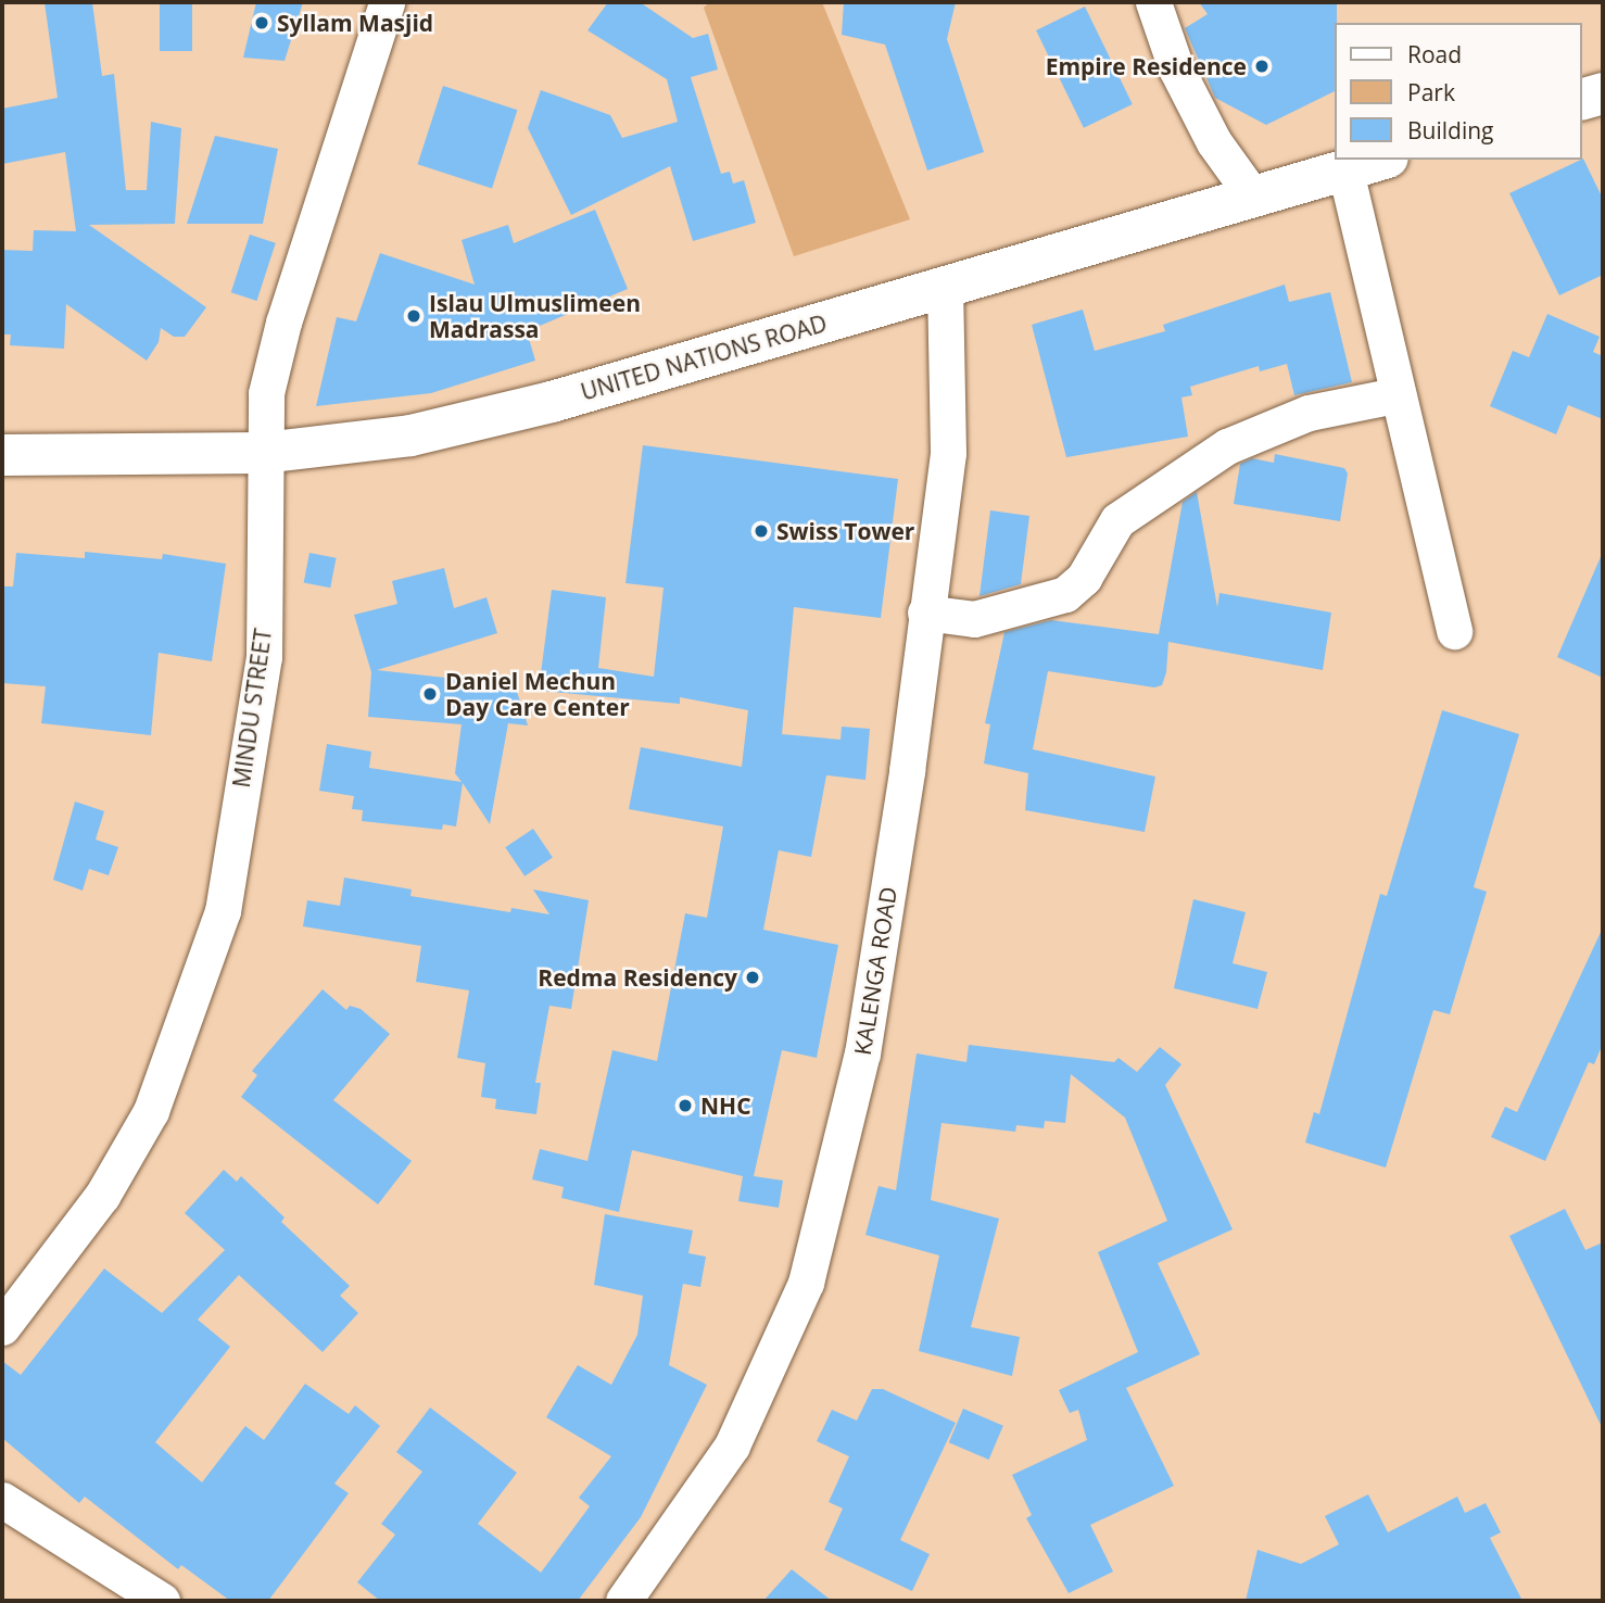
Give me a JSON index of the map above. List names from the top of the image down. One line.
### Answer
{"streets":{"street":["UNITED NATIONS ROAD","MINDU STREET","KALENGA ROAD"]},"crossings":[["UNITED NATIONS ROAD","MINDU STREET"],["UNITED NATIONS ROAD","KALENGA ROAD"]],"places":["Syllam Masjid","Empire Residence","Islau Ulmuslimeen Madrassa","Swiss Tower","Daniel Mechun Day Care Center","Redma Residency","NHC"],"legend":["Road","Park","Building"]}
